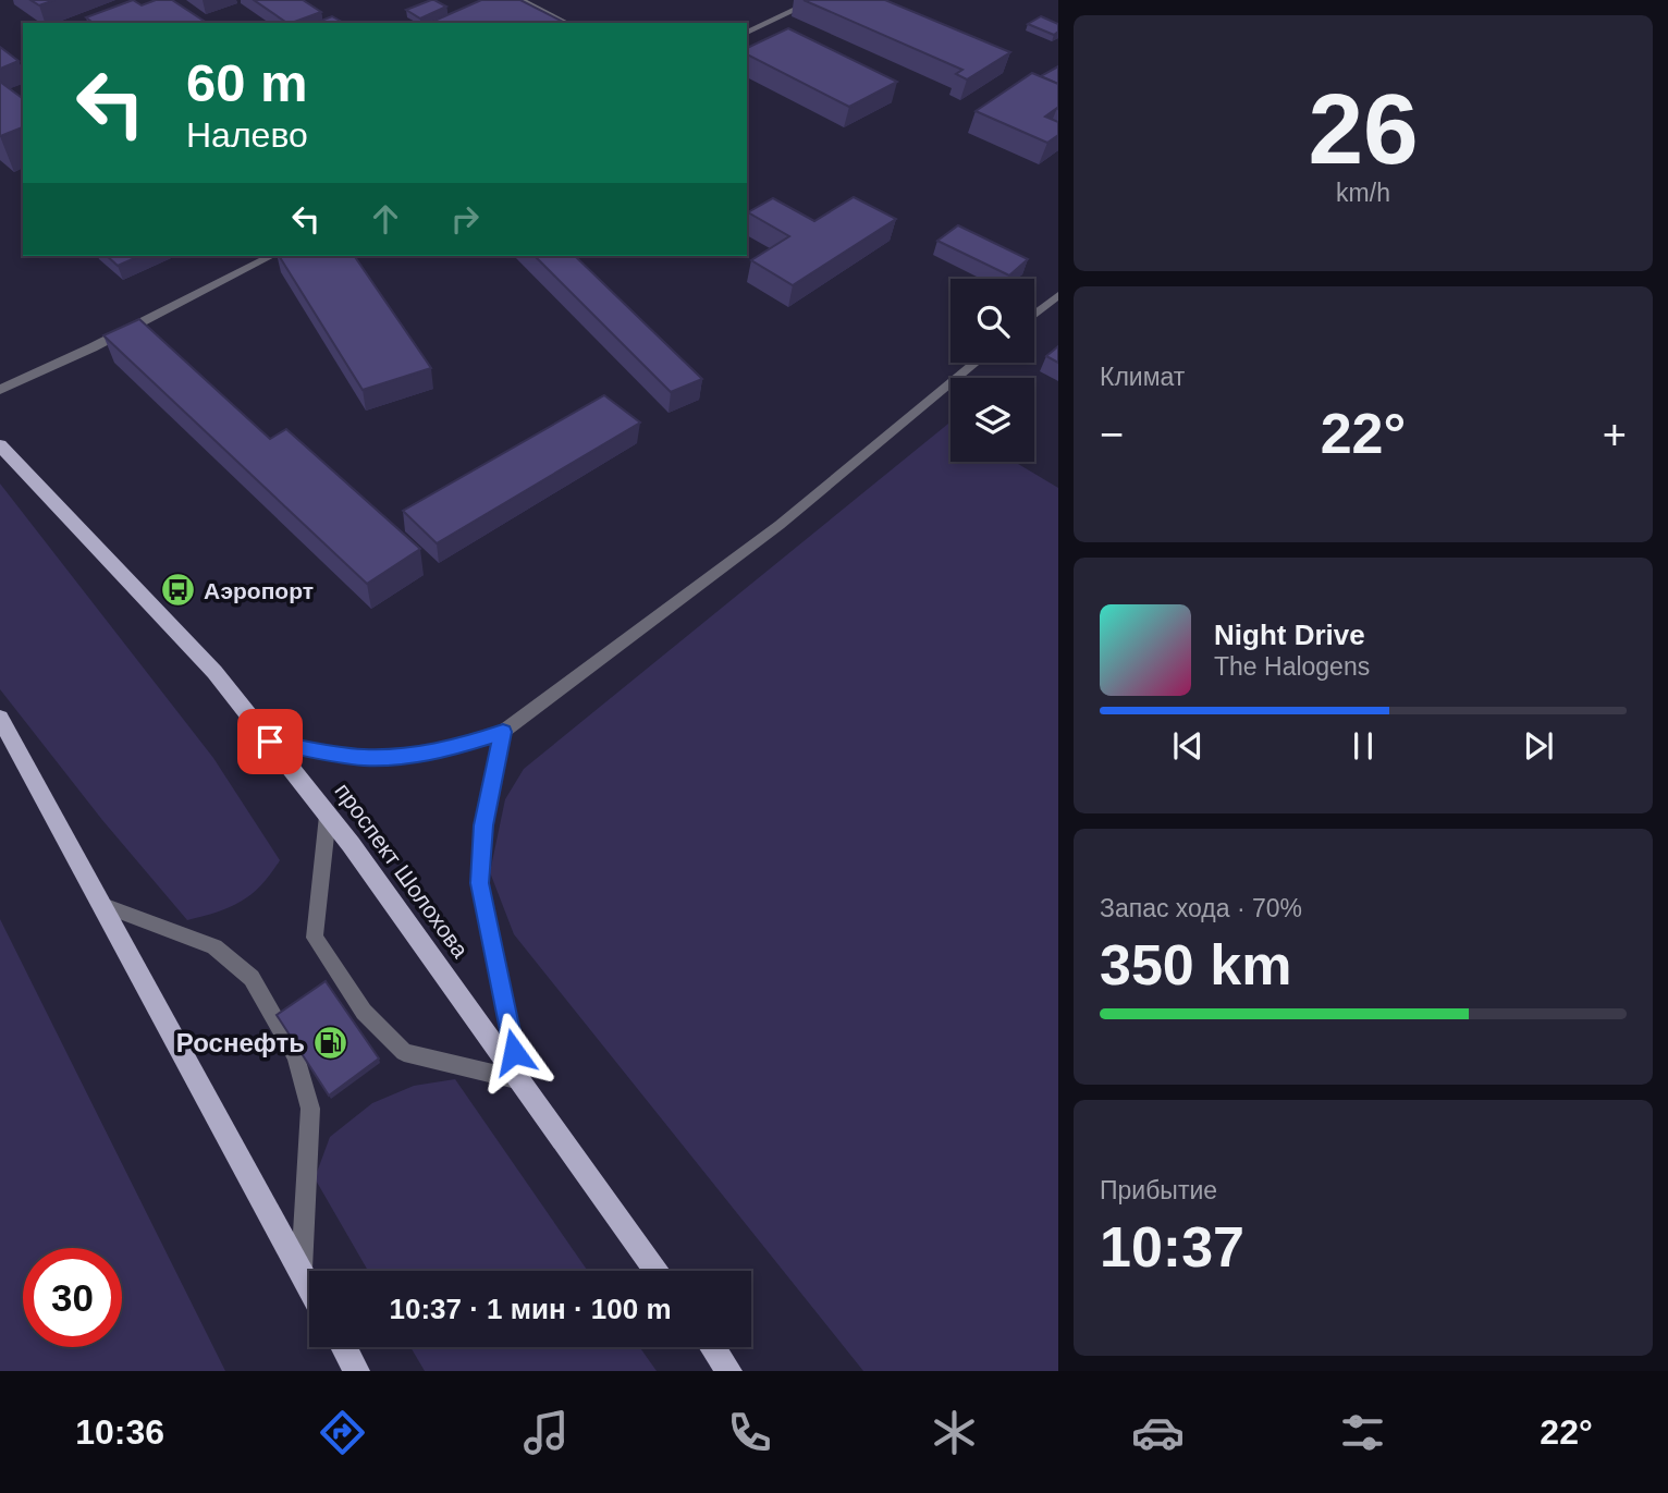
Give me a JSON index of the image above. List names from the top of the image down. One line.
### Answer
{"streets":{"main road":["проспект Шолохова"]},"places":{"bus stop":["Аэропорт"],"fuel station":["Роснефть"]},"page":{"tile":[["26","km/h"],"Климат",["Запас хода · 70%","350 km"],["Прибытие","10:37"]],"turn":["60 m","Налево"],"heat":["−","22°","+"],"song":["Night Drive","The Halogens"],"limit":"30","trip":"10:37 · 1 мин · 100 m","tabs":["10:36","22°"]}}
